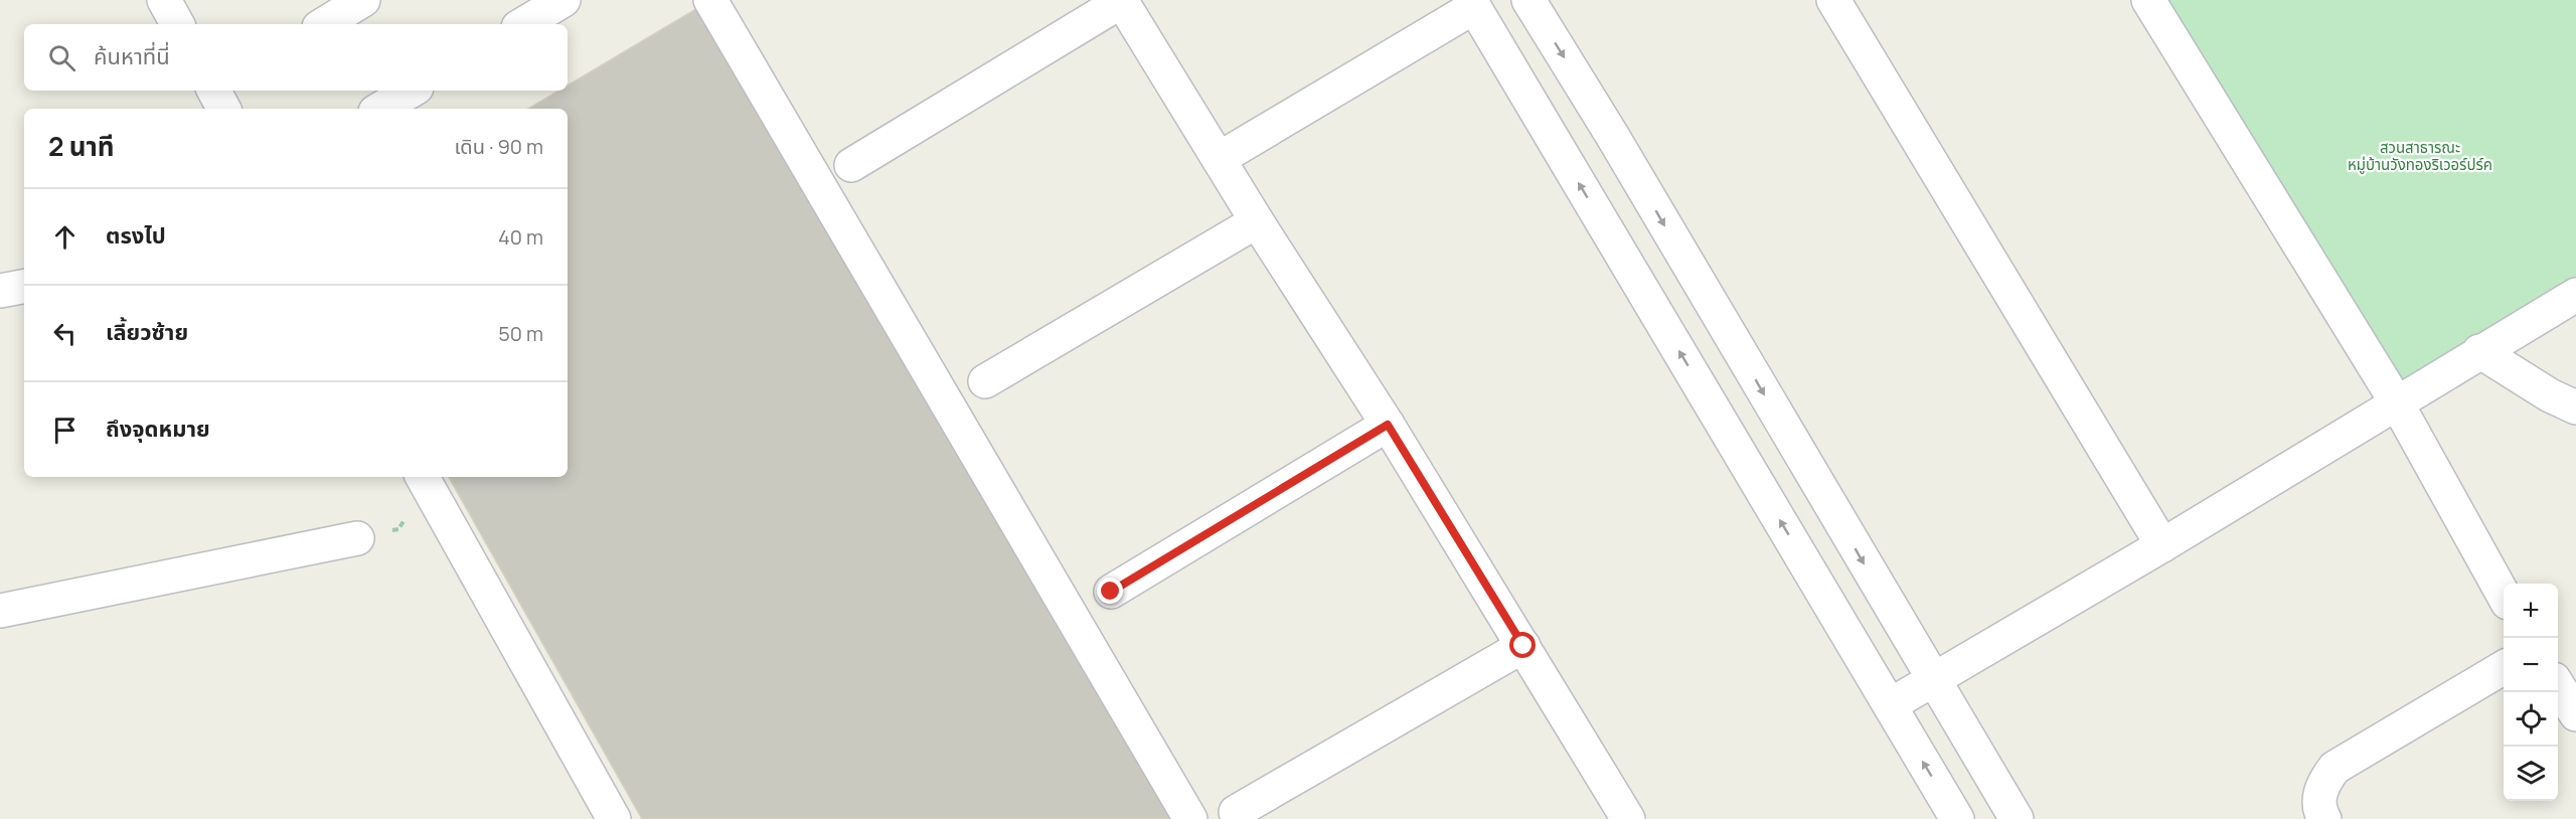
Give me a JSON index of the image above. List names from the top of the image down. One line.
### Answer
{"parks":["สวนสาธารณะ หมู่บ้านวังทองริเวอร์ปร์ค"],"page":{"search":"ค้นหาที่นี่","heading":["2 นาที","เดิน · 90 m"],"list":[["ตรงไป","40 m"],["เลี้ยวซ้าย","50 m"],"ถึงจุดหมาย"],"map_buttons":["+","−"]}}
